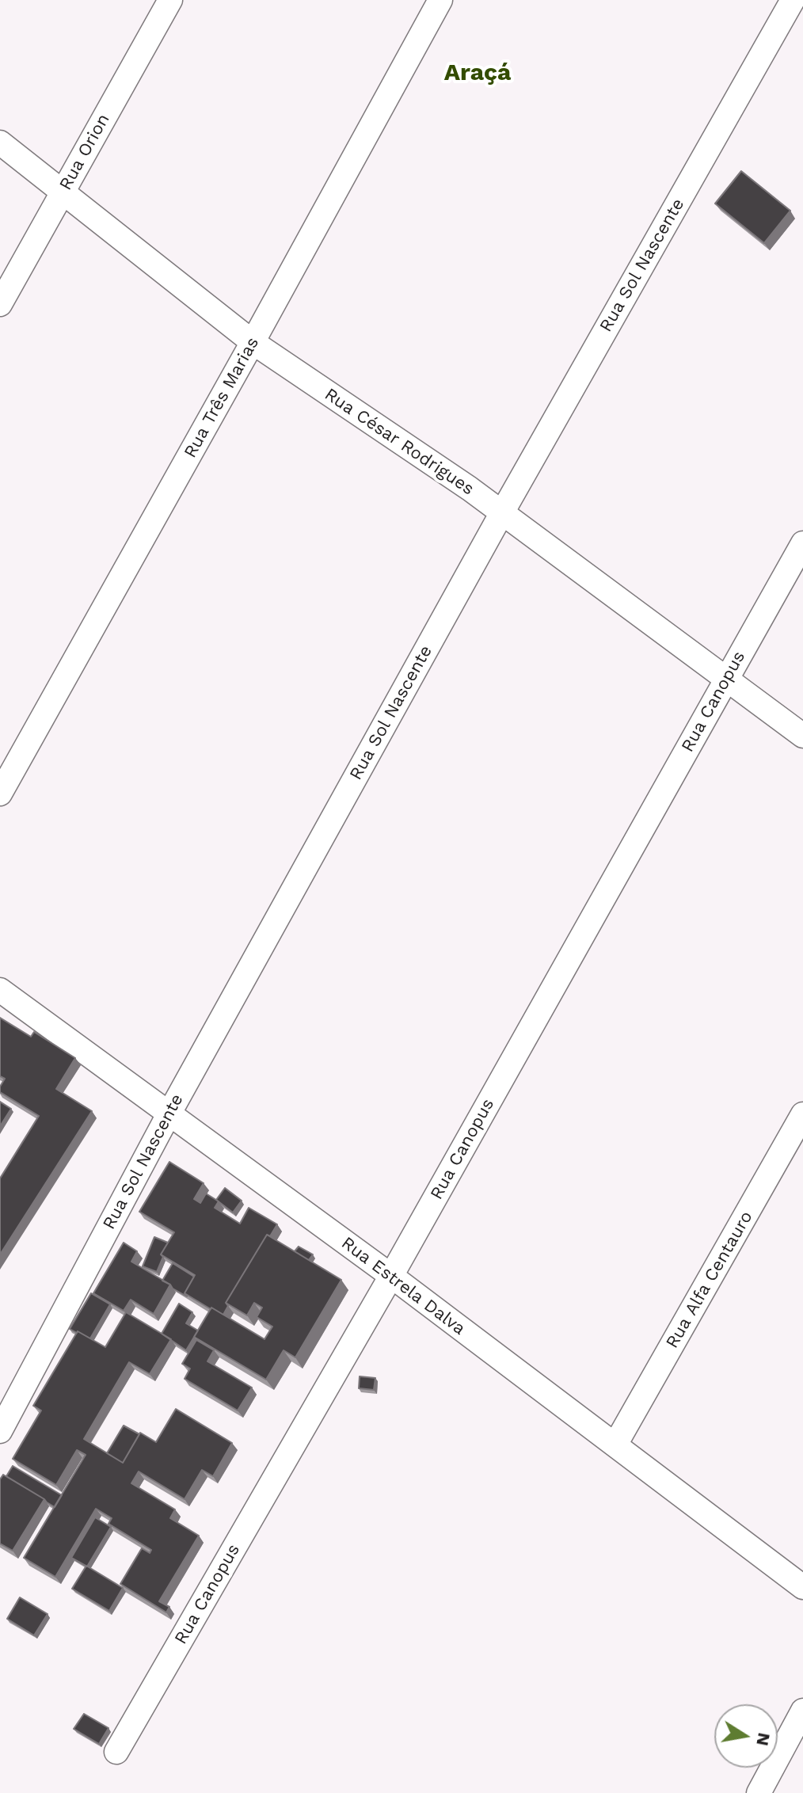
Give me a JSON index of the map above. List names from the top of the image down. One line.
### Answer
{"streets":{"street":["Rua Orion","Rua Sol Nascente","Rua Três Marias","Rua César Rodrigues","Rua Canopus","Rua Alfa Centauro","Rua Estrela Dalva"]},"crossings":[["Rua Orion","Rua César Rodrigues"],["Rua Sol Nascente","Rua César Rodrigues"],["Rua Sol Nascente","Rua Estrela Dalva"],["Rua Três Marias","Rua César Rodrigues"],["Rua César Rodrigues","Rua Canopus"],["Rua Canopus","Rua Estrela Dalva"],["Rua Alfa Centauro","Rua Estrela Dalva"]],"districts":["Araçá"],"north":"right"}
